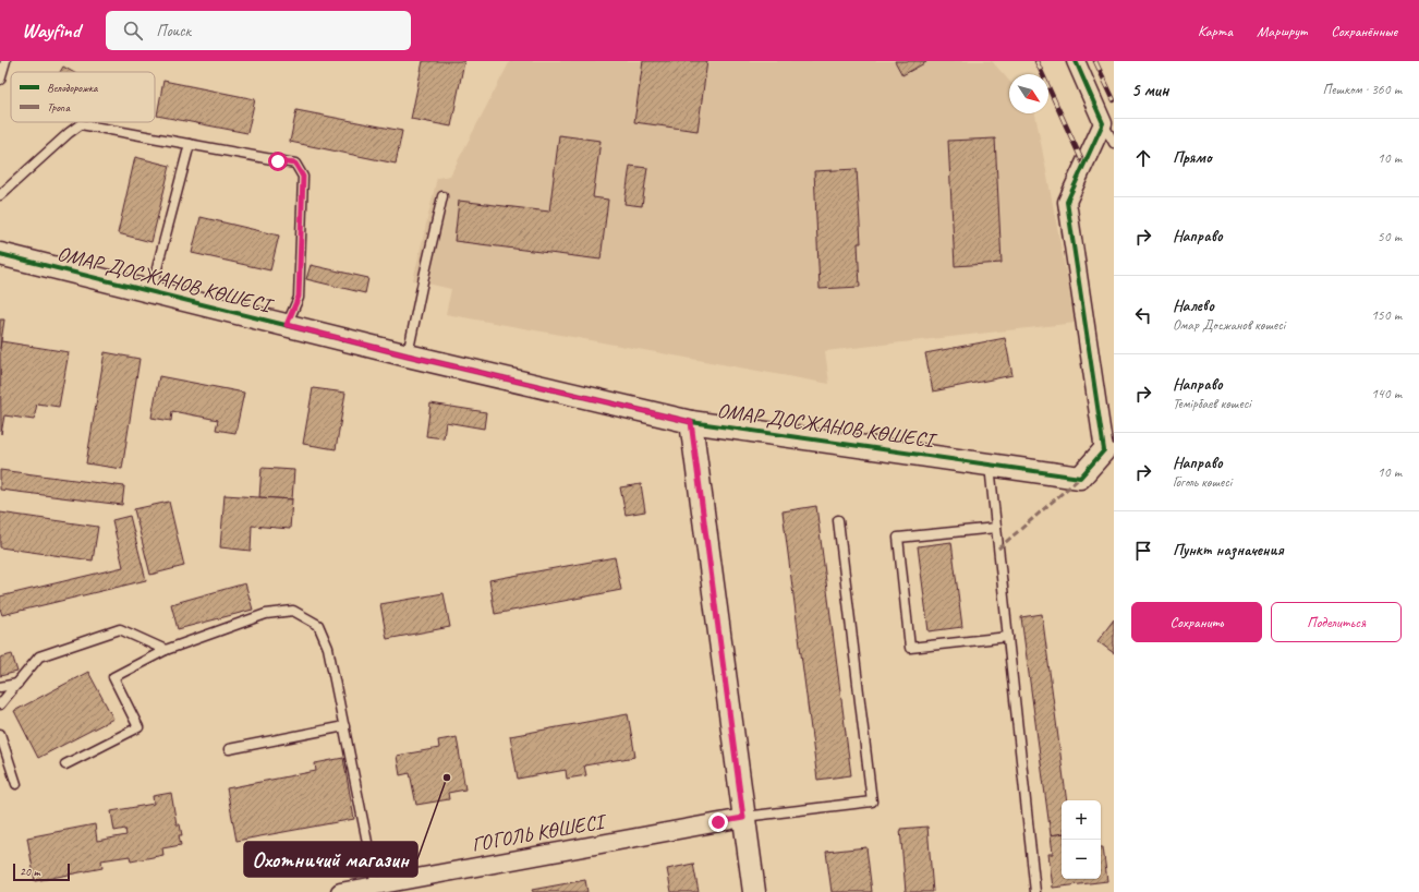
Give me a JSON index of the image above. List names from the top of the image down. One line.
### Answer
{"streets":{"street":["ОМАР ДОСЖАНОВ КӨШЕСІ","ГОГОЛЬ КӨШЕСІ"]},"places":["Охотничий магазин"],"legend":["Велодорожка","Тропа"],"scale_bar":"20 m","north":"bottom right","page":{"header":"Wayfind","search":"Поиск","nav":["Карта","Маршрут","Сохранённые"],"heading":["5 мин","Пешком · 360 m"],"list":[["Прямо","10 m"],["Направо","50 m"],["Налево","Омар Досжанов көшесі","150 m"],["Направо","Темірбаев көшесі","140 m"],["Направо","Гоголь көшесі","10 m"],"Пункт назначения"],"buttons":["Сохранить","Поделиться"],"map_buttons":["+","−"],"scale":"20 m"}}
